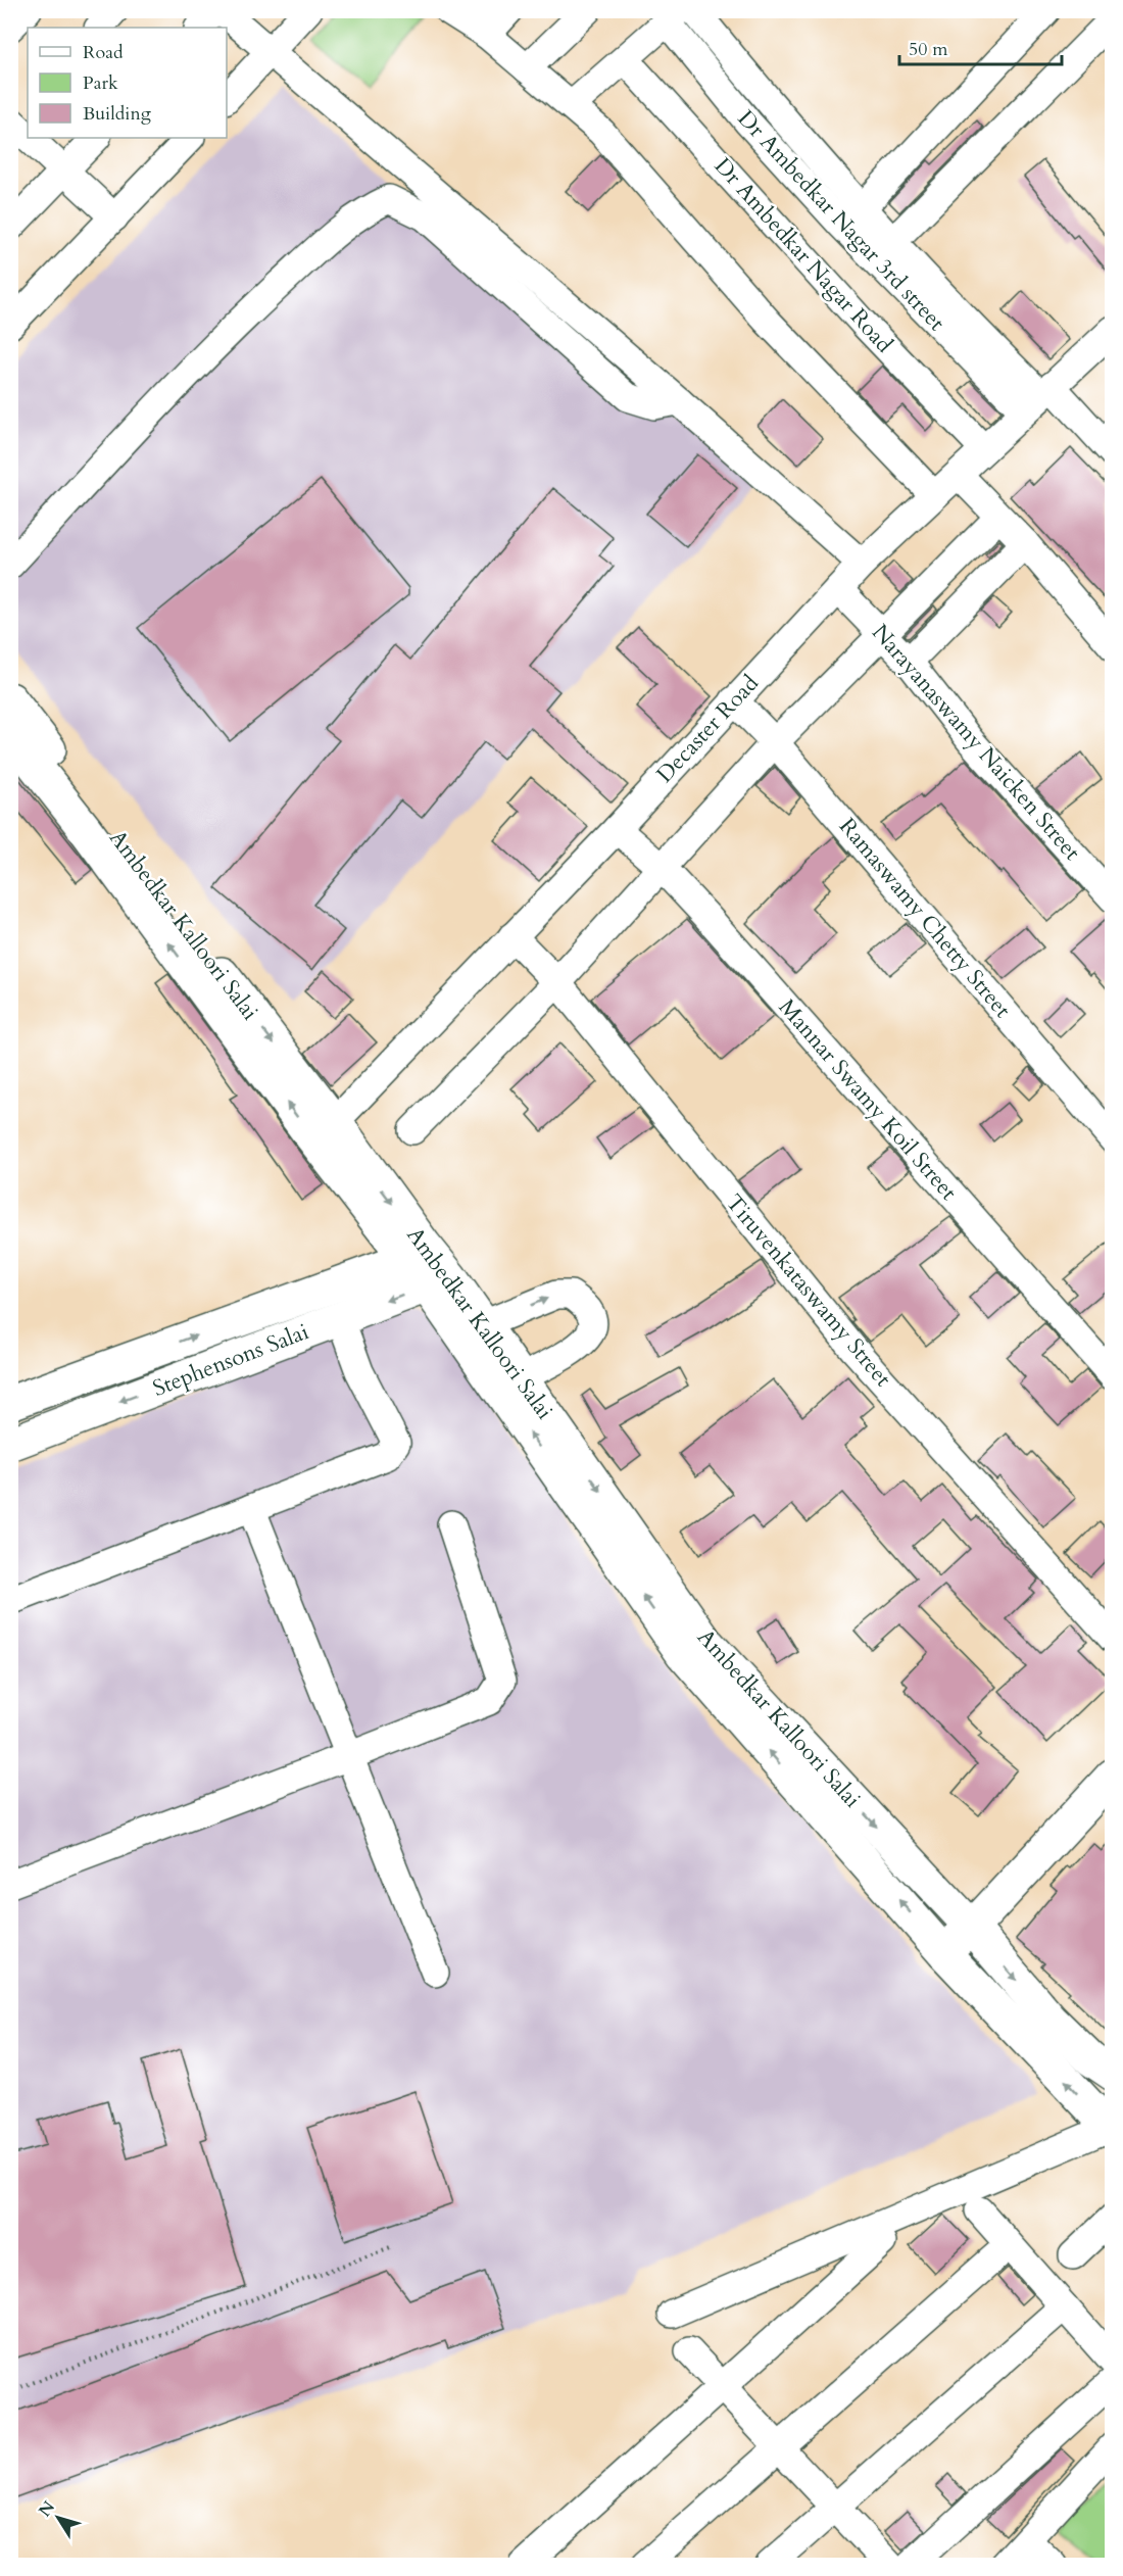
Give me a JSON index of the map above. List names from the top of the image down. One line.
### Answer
{"streets":{"main road":["Ambedkar Kalloori Salai","Stephensons Salai"],"street":["Dr Ambedkar Nagar 3rd street","Dr Ambedkar Nagar Road","Decaster Road","Narayanaswamy Naicken Street","Ramaswamy Chetty Street","Mannar Swamy Koil Street","Tiruvenkataswamy Street"]},"crossings":[["Dr Ambedkar Nagar 3rd street","Decaster Road"],["Dr Ambedkar Nagar Road","Decaster Road"],["Decaster Road","Narayanaswamy Naicken Street"],["Decaster Road","Ramaswamy Chetty Street"],["Decaster Road","Ambedkar Kalloori Salai"],["Decaster Road","Mannar Swamy Koil Street"],["Decaster Road","Tiruvenkataswamy Street"],["Ambedkar Kalloori Salai","Stephensons Salai"]],"legend":["Road","Park","Building"],"scale_bar":"50 m","north":"top left"}
